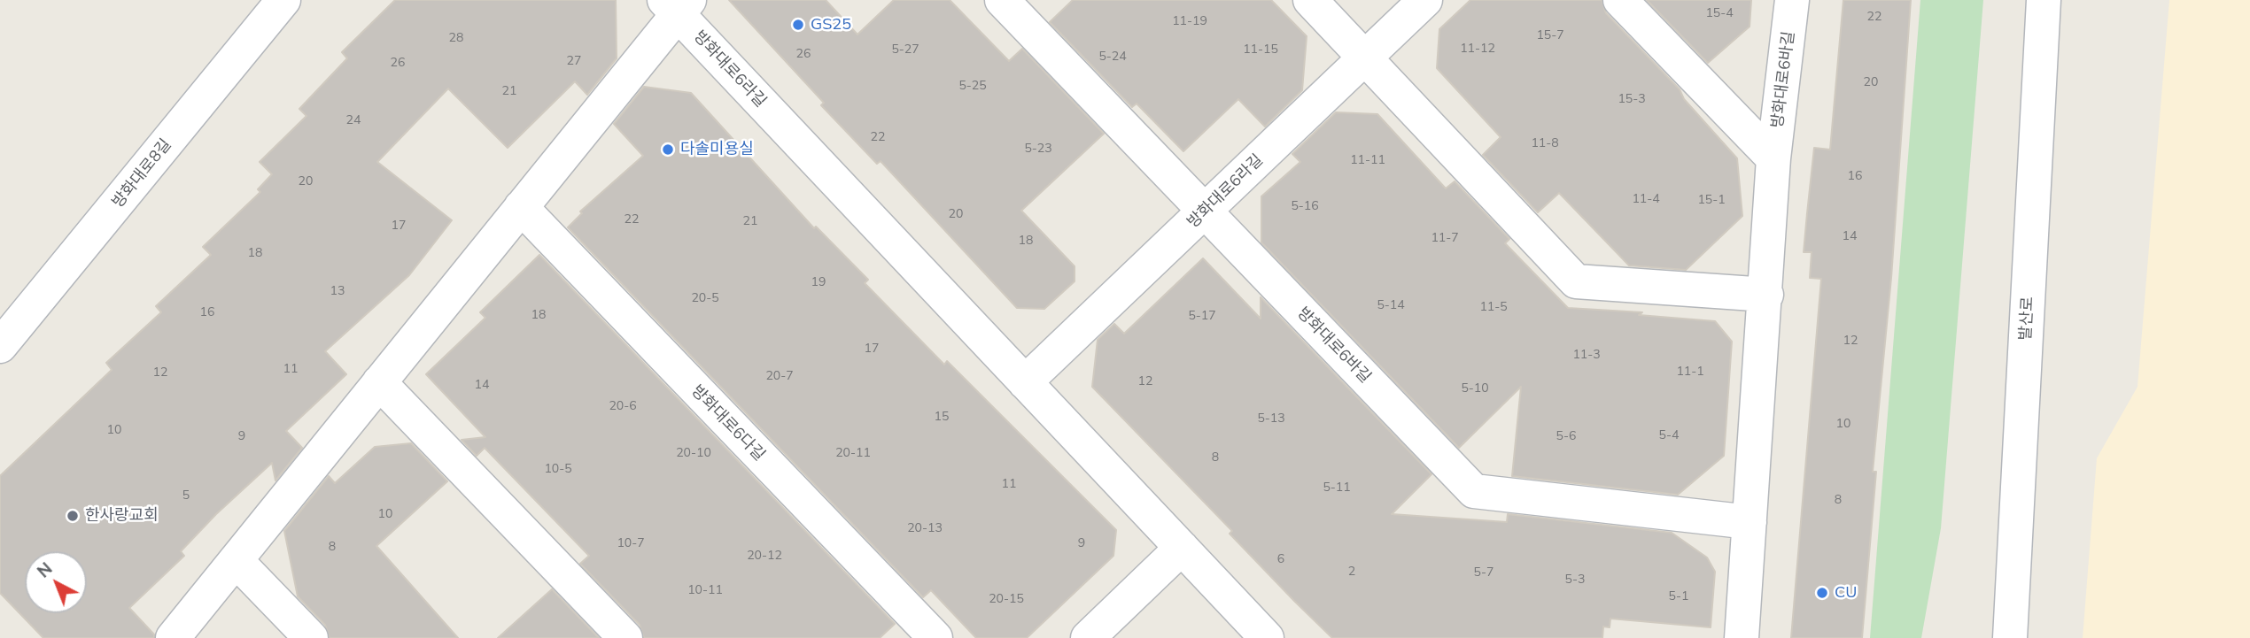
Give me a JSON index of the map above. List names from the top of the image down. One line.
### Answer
{"streets":{"street":["방화대로6라길","방화대로6바길","방화대로8길","발산로","방화대로6다길"]},"crossings":[["방화대로6라길","방화대로6바길"]],"places":["GS25","다솔미용실","한사랑교회","CU"],"house_numbers":["15-4","22","11-19","15-7","28","11-12","5-27","11-15","26","5-24","27","26","20","5-25","21","15-3","24","22","11-8","5-23","11-11","16","20","11-4","15-1","5-16","20","22","21","17","14","11-7","18","18","19","13","20-5","5-14","11-5","16","18","5-17","12","17","11-3","11","11-1","12","20-7","12","14","5-10","20-6","15","5-13","10","10","5-4","9","5-6","20-10","20-11","8","10-5","11","5-11","5","8","10","20-13","10-7","9","8","20-12","6","2","5-7","5-3","10-11","5-1","20-15"],"north":"top left"}
